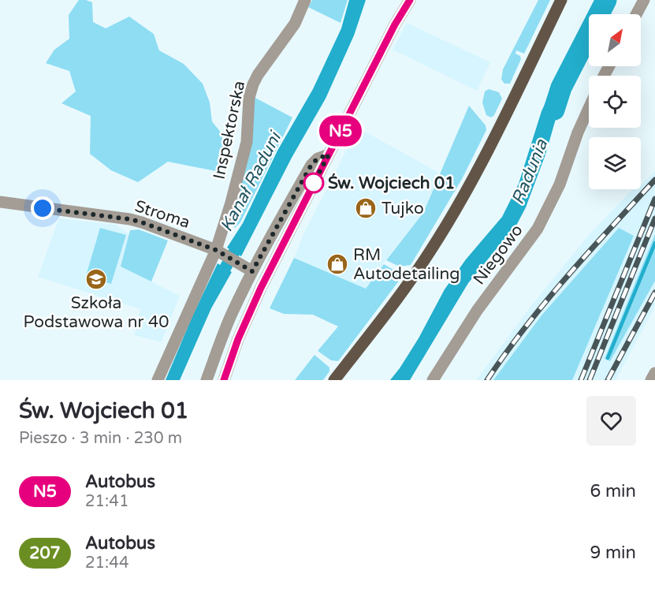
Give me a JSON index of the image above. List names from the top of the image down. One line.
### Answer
{"streets":{"street":["Inspektorska","Stroma","Niegowo"]},"crossings":[["Inspektorska","Stroma"]],"water":["Radunia","Kanał Raduni"],"places":{"other":["Św. Wojciech 01"],"shop":["Tujko","RM Autodetailing"],"school or university":["Szkoła Podstawowa nr 40"]},"lines":["bus line N5"],"north":"top right","page":{"on_map":"N5","heading":["Św. Wojciech 01","Pieszo · 3 min · 230 m"],"list":[{"mark":"N5","name":"Autobus","note":"21:41","value":"6 min"},{"mark":"207","name":"Autobus","note":"21:44","value":"9 min"}]}}
